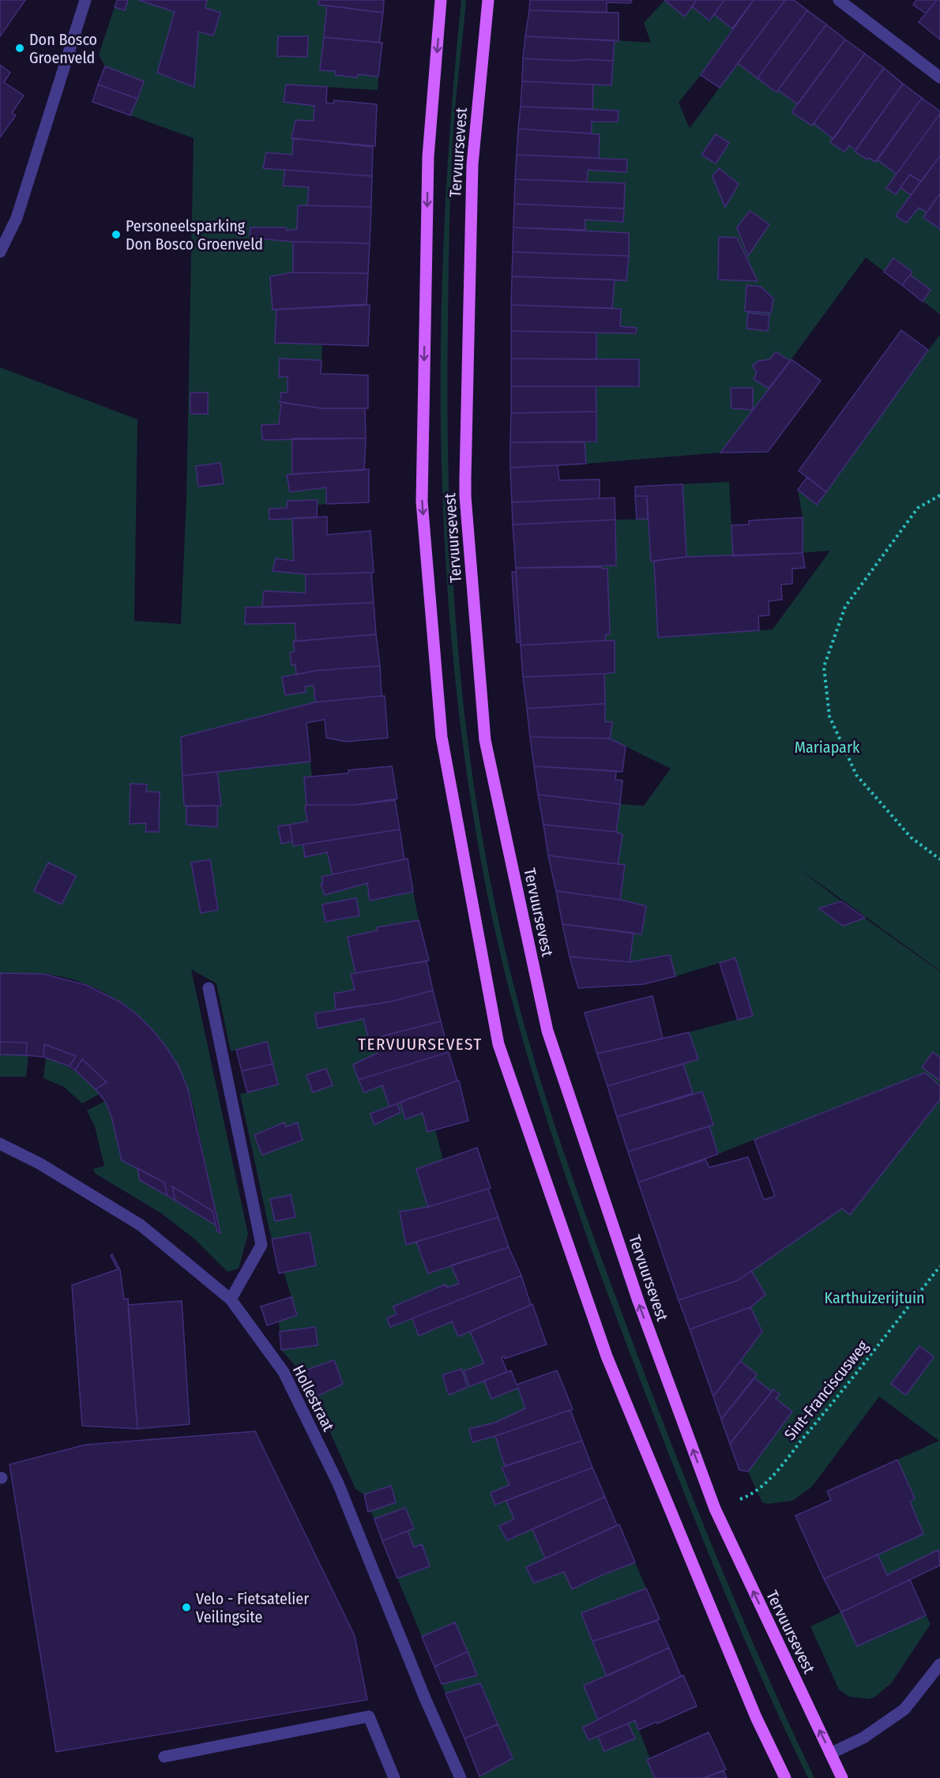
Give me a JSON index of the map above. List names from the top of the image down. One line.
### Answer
{"streets":{"main road":["Tervuursevest"],"street":["Hollestraat"],"path":["Sint-Franciscusweg"]},"crossings":[["Tervuursevest","Sint-Franciscusweg"]],"districts":["TERVUURSEVEST"],"parks":["Mariapark","Karthuizerijtuin"],"places":["Don Bosco Groenveld","Personeelsparking Don Bosco Groenveld","Velo - Fietsatelier Veilingsite"]}
